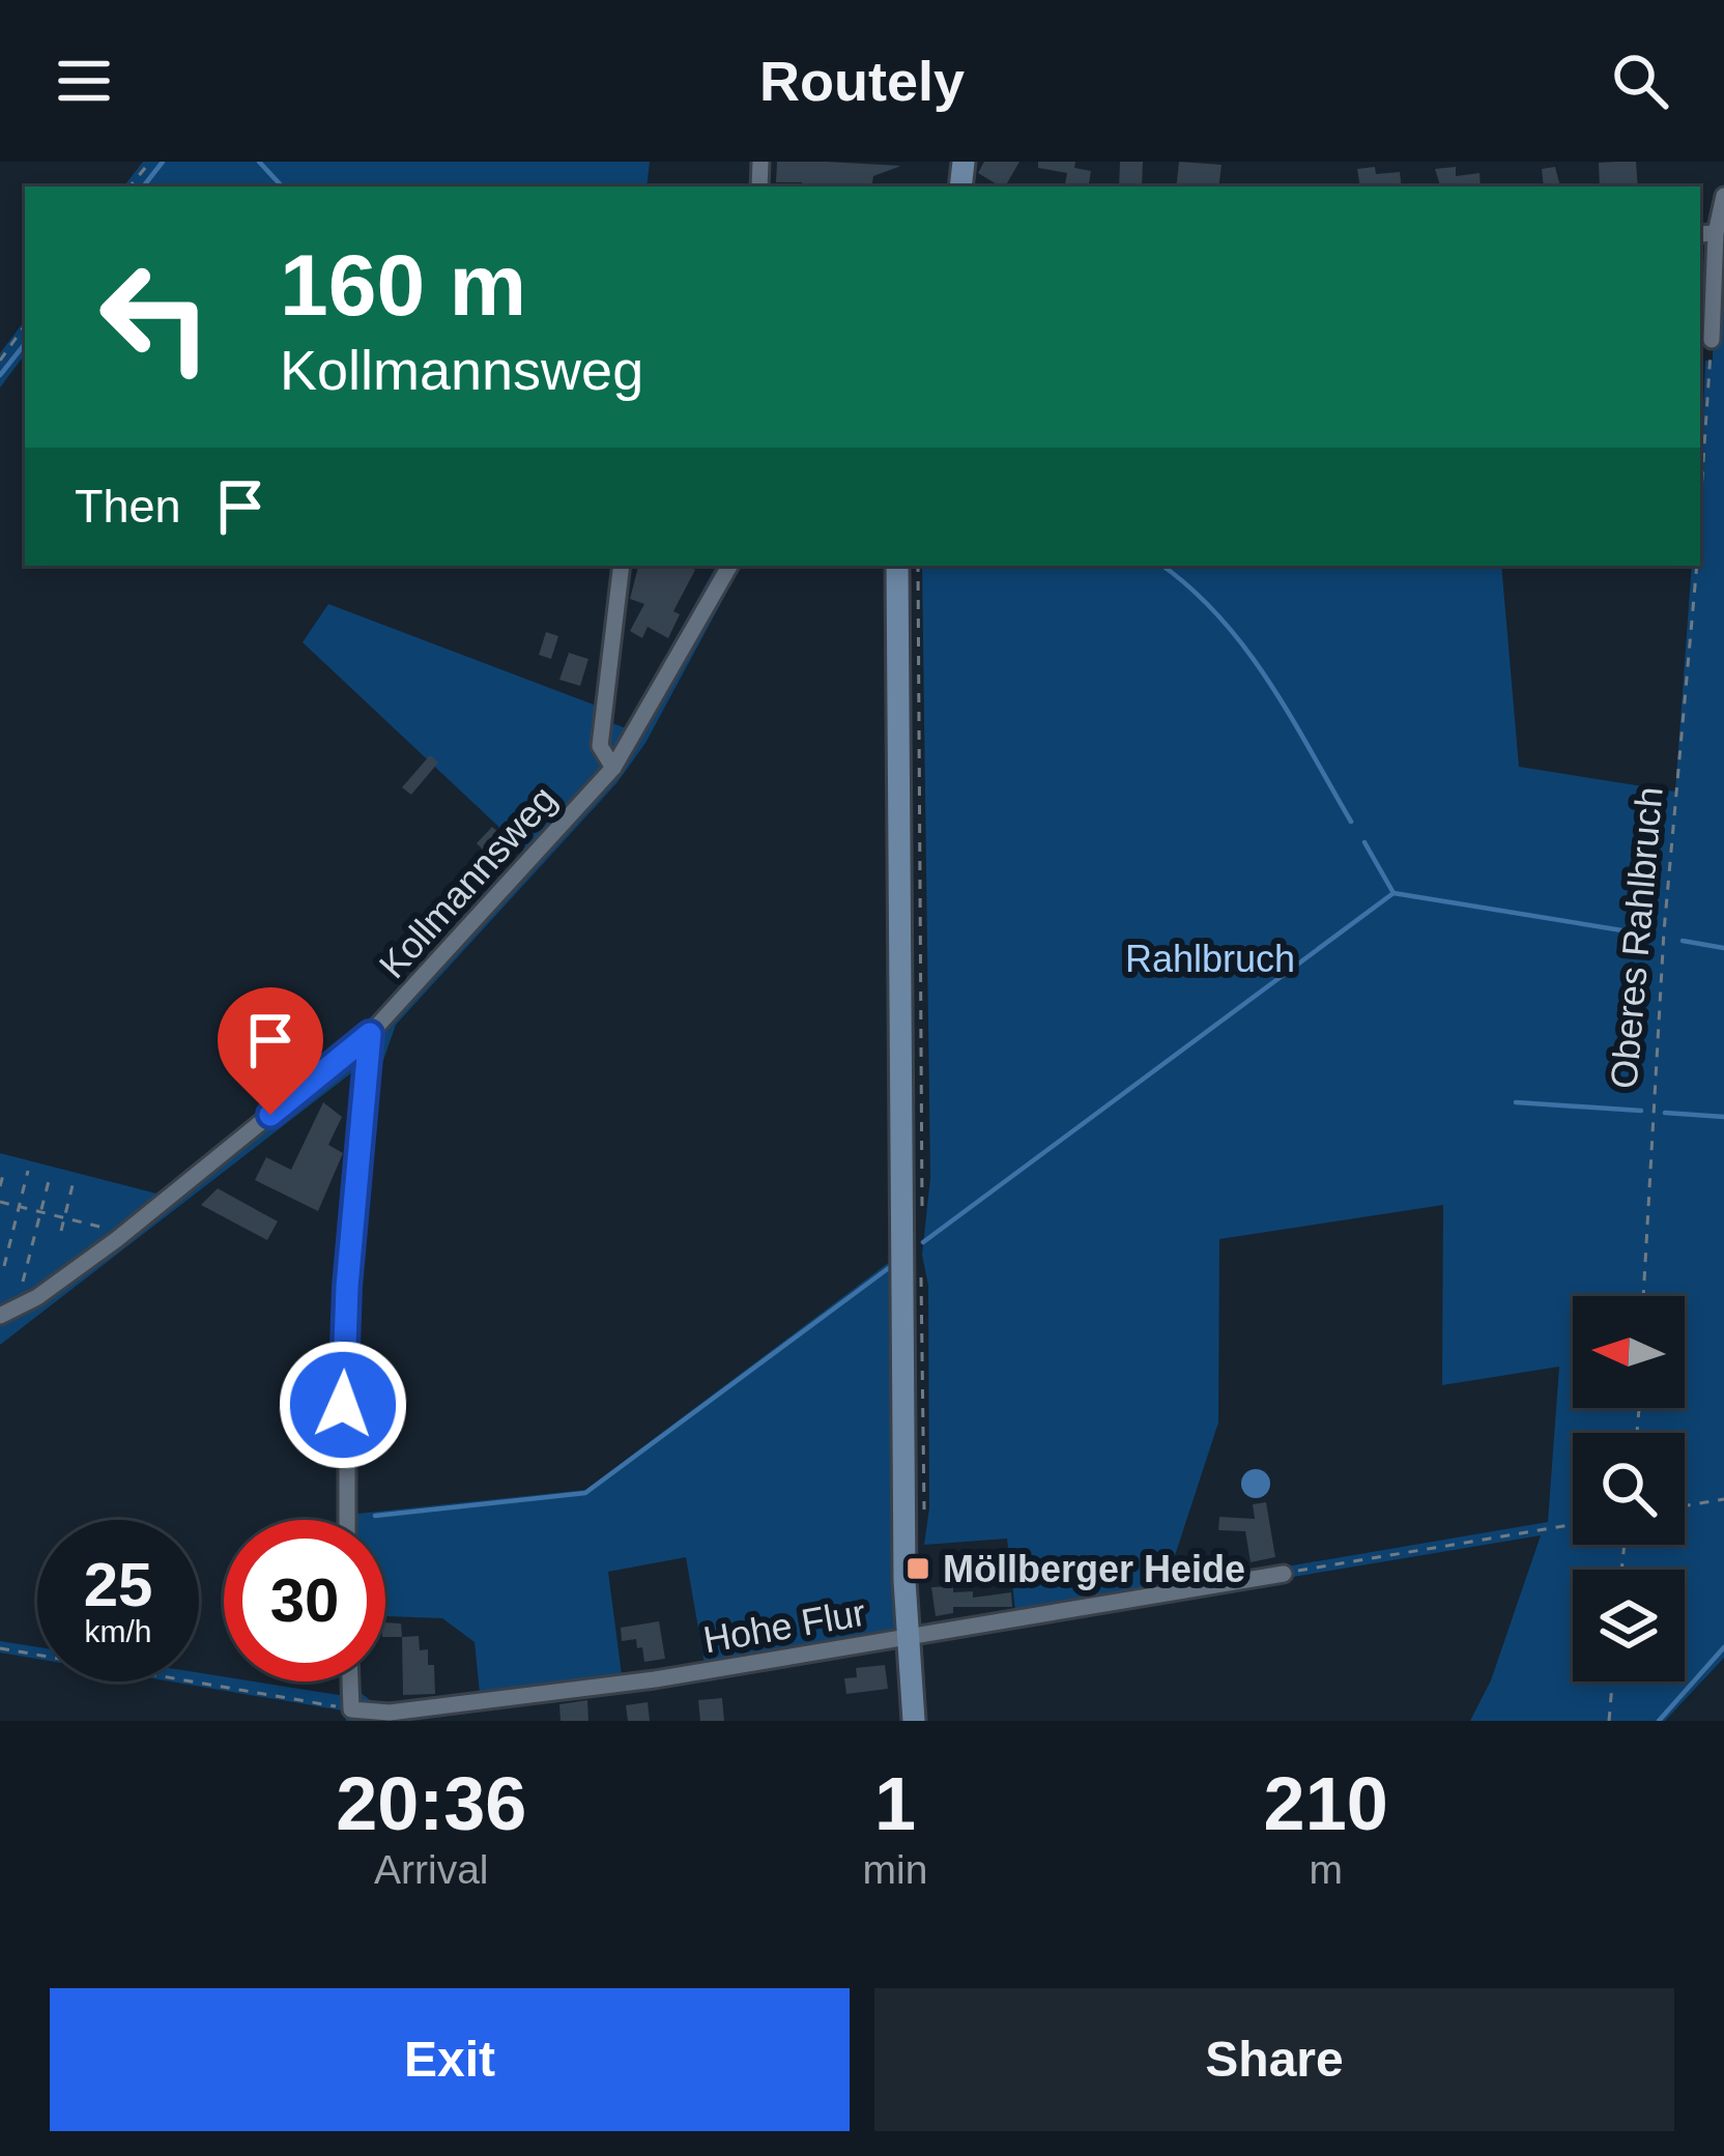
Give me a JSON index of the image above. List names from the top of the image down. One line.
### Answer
{"streets":{"street":["Kollmannsweg","Hohe Flur"],"path":["Oberes Rahlbruch"]},"parks":["Rahlbruch"],"places":{"transit":["Möllberger Heide"]},"north":"left","page":{"header":"Routely","turn":["160 m","Kollmannsweg"],"then":"Then","speed":"25 km/h","limit":"30","eta":["20:36","Arrival","1","min","210","m"],"buttons":["Exit","Share"]}}
